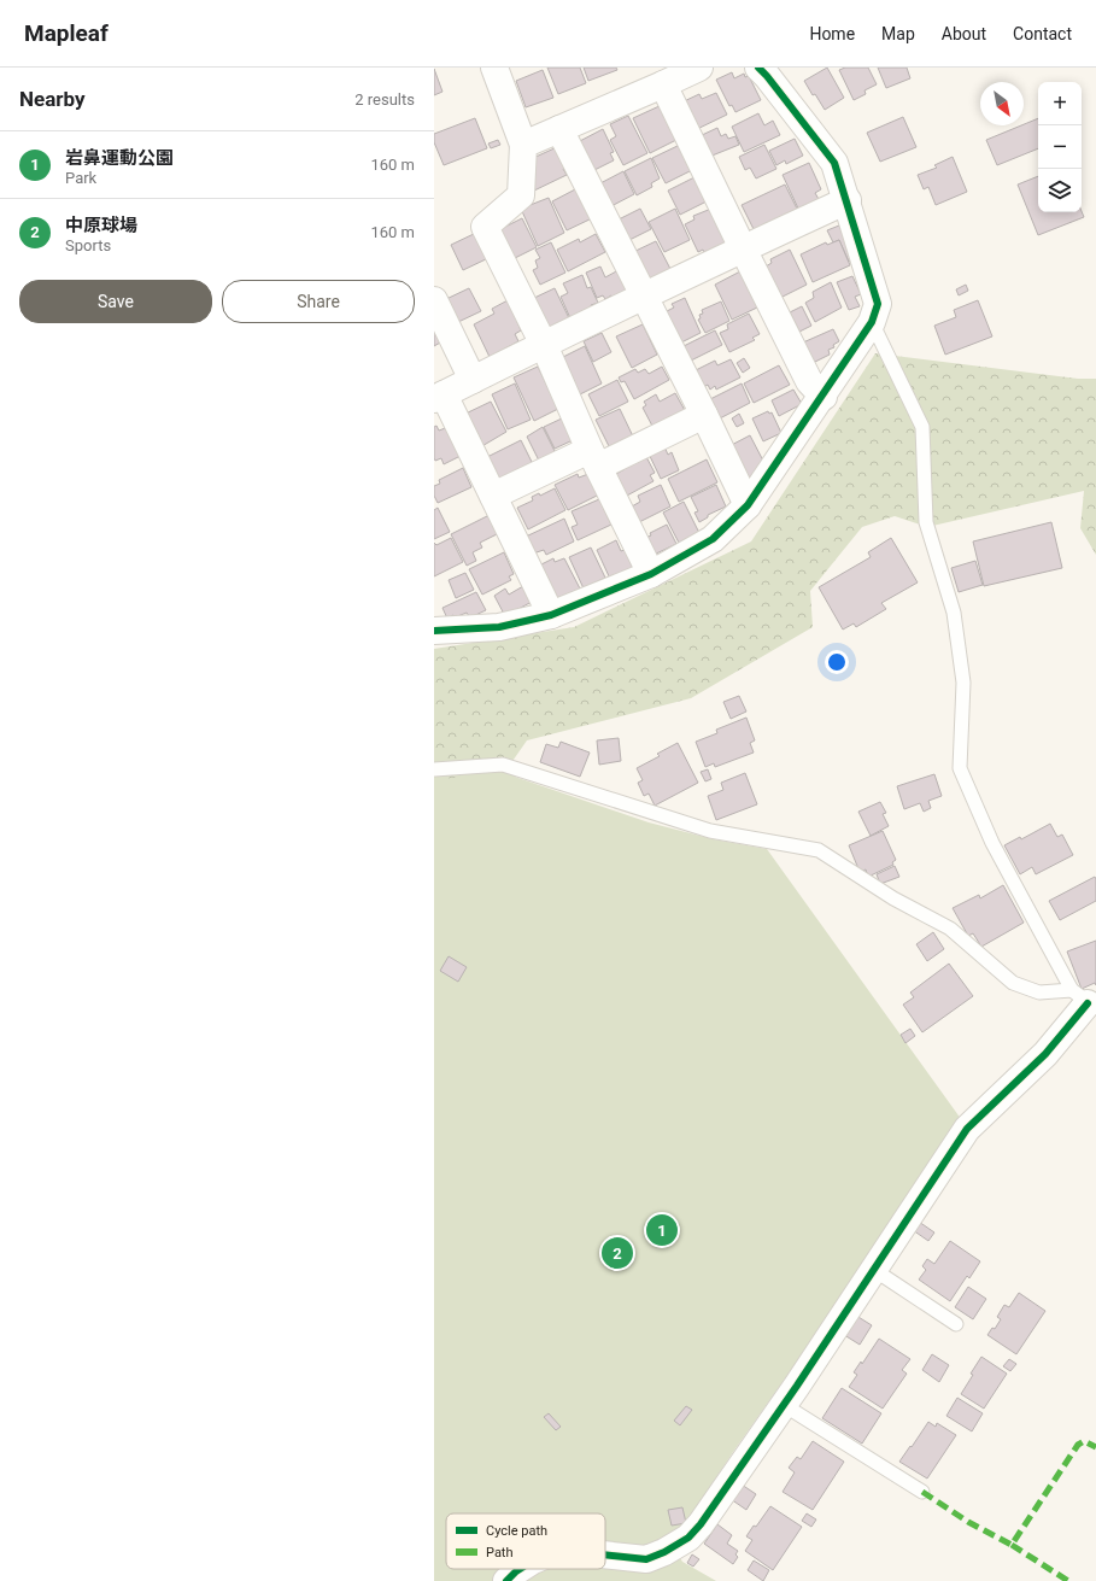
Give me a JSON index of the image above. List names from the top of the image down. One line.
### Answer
{"legend":["Cycle path","Path"],"north":"bottom right","page":{"header":"Mapleaf","nav":["Home","Map","About","Contact"],"heading":["Nearby","2 results"],"map_buttons":["+","−"],"list":[{"mark":"1","name":"岩鼻運動公園","note":"Park","value":"160 m"},{"mark":"2","name":"中原球場","note":"Sports","value":"160 m"}],"buttons":["Save","Share"],"pins":["1","2"]}}
